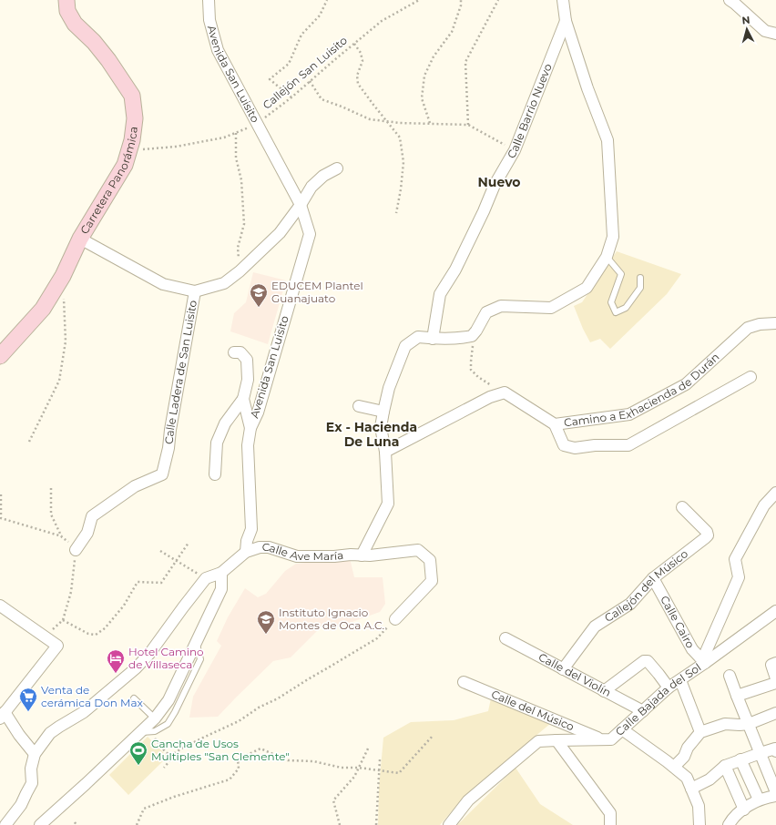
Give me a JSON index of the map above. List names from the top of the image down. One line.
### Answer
{"streets":{"street":["Avenida San Luisito","Calle Barrio Nuevo","Carretera Panorámica","Calle Ladera de San Luisito","Camino a Exhacienda de Durán","Calle Ave María","Callejón del Músico","Calle Cairo","Calle del Violín","Calle Bajada del Sol","Calle del Músico"],"path":["Callejón San Luisito"]},"crossings":[["Callejón San Luisito","Avenida San Luisito"],["Callejón San Luisito","Carretera Panorámica"],["Avenida San Luisito","Calle Ladera de San Luisito"],["Avenida San Luisito","Calle Ave María"],["Callejón del Músico","Calle Cairo"],["Callejón del Músico","Calle del Violín"],["Calle Cairo","Calle Bajada del Sol"],["Calle del Violín","Calle Bajada del Sol"],["Calle Bajada del Sol","Calle del Músico"]],"districts":["Nuevo","Ex - Hacienda De Luna"],"places":{"school or university":["EDUCEM Plantel Guanajuato","Instituto Ignacio Montes de Oca A.C."],"hotel":["Hotel Camino de Villaseca"],"supermarket":["Venta de cerámica Don Max"],"sports":["Cancha de Usos Multiples \"San Clemente\""]},"north":"top"}
